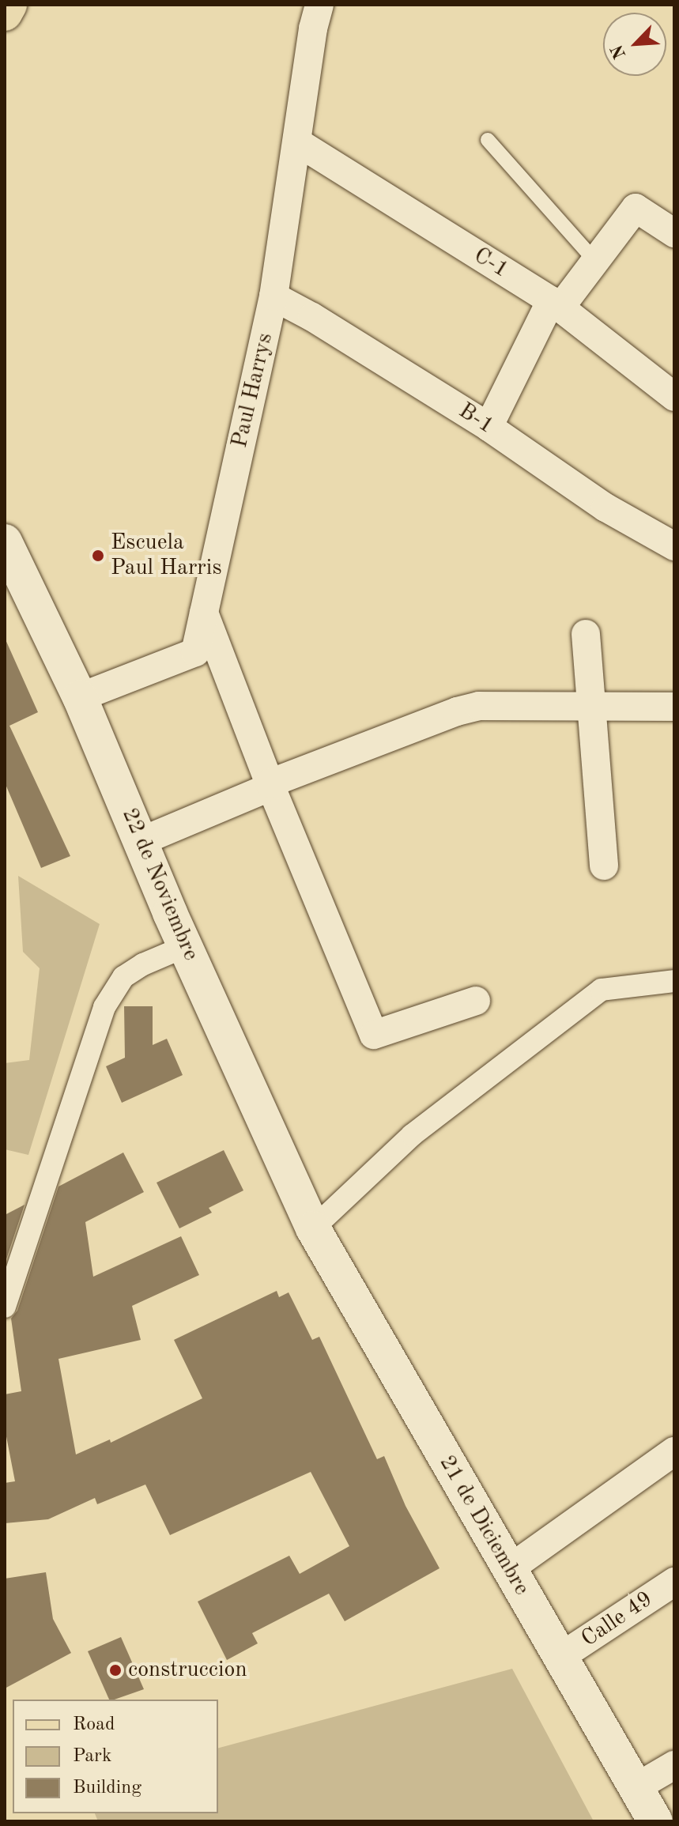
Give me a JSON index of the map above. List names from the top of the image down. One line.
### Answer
{"streets":{"street":["C-1","Paul Harrys","B-1","22 de Noviembre","21 de Diciembre","Calle 49"]},"crossings":[["C-1","Paul Harrys"],["Paul Harrys","B-1"],["Paul Harrys","22 de Noviembre"],["22 de Noviembre","21 de Diciembre"],["21 de Diciembre","Calle 49"]],"places":["Escuela Paul Harris","construccion"],"legend":["Road","Park","Building"],"north":"bottom left"}
